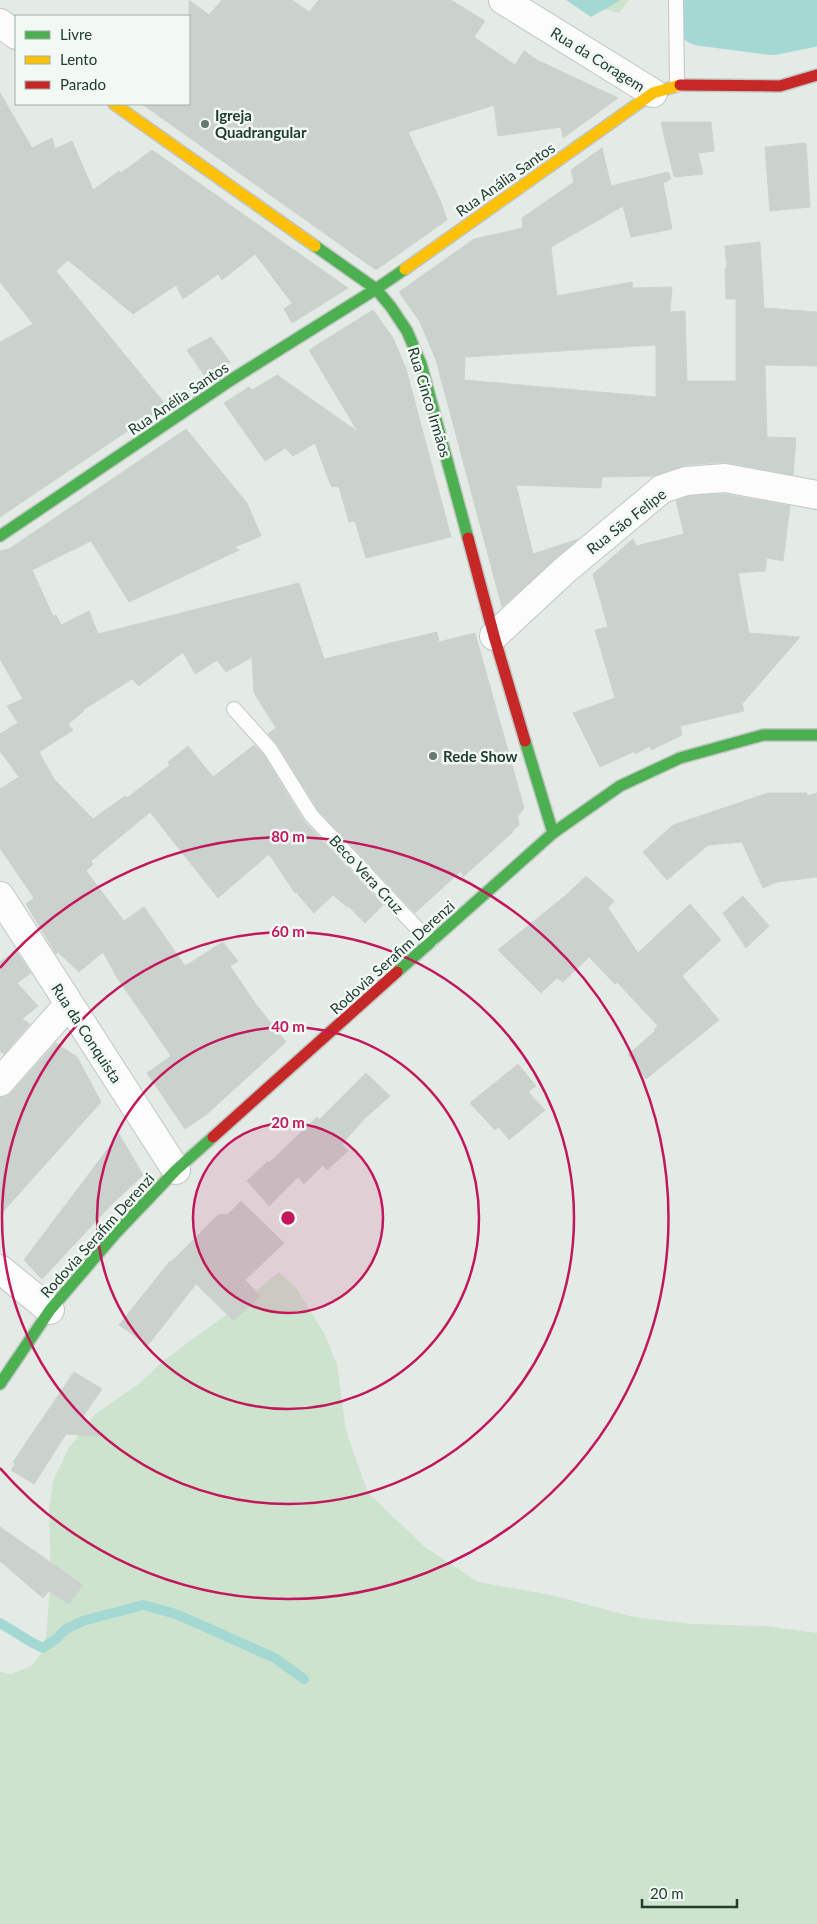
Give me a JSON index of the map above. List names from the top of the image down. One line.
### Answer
{"streets":{"street":["Rua da Coragem","Rua Anália Santos","Rua Anélia Santos","Rua Cinco Irmãos","Rua São Felipe","Rodovia Serafim Derenzi","Rua da Conquista"],"lane":["Beco Vera Cruz"]},"crossings":[["Rua da Coragem","Rua Anália Santos"],["Rua Anália Santos","Rua Anélia Santos"],["Rua Anália Santos","Rua Cinco Irmãos"],["Rua Anélia Santos","Rua Cinco Irmãos"],["Rua Cinco Irmãos","Rua São Felipe"],["Rua Cinco Irmãos","Rodovia Serafim Derenzi"],["Beco Vera Cruz","Rodovia Serafim Derenzi"],["Rodovia Serafim Derenzi","Rua da Conquista"]],"places":["Igreja Quadrangular","Rede Show"],"legend":["Livre","Lento","Parado"],"scale_bar":"20 m","rings":["80 m","60 m","40 m","20 m"]}
